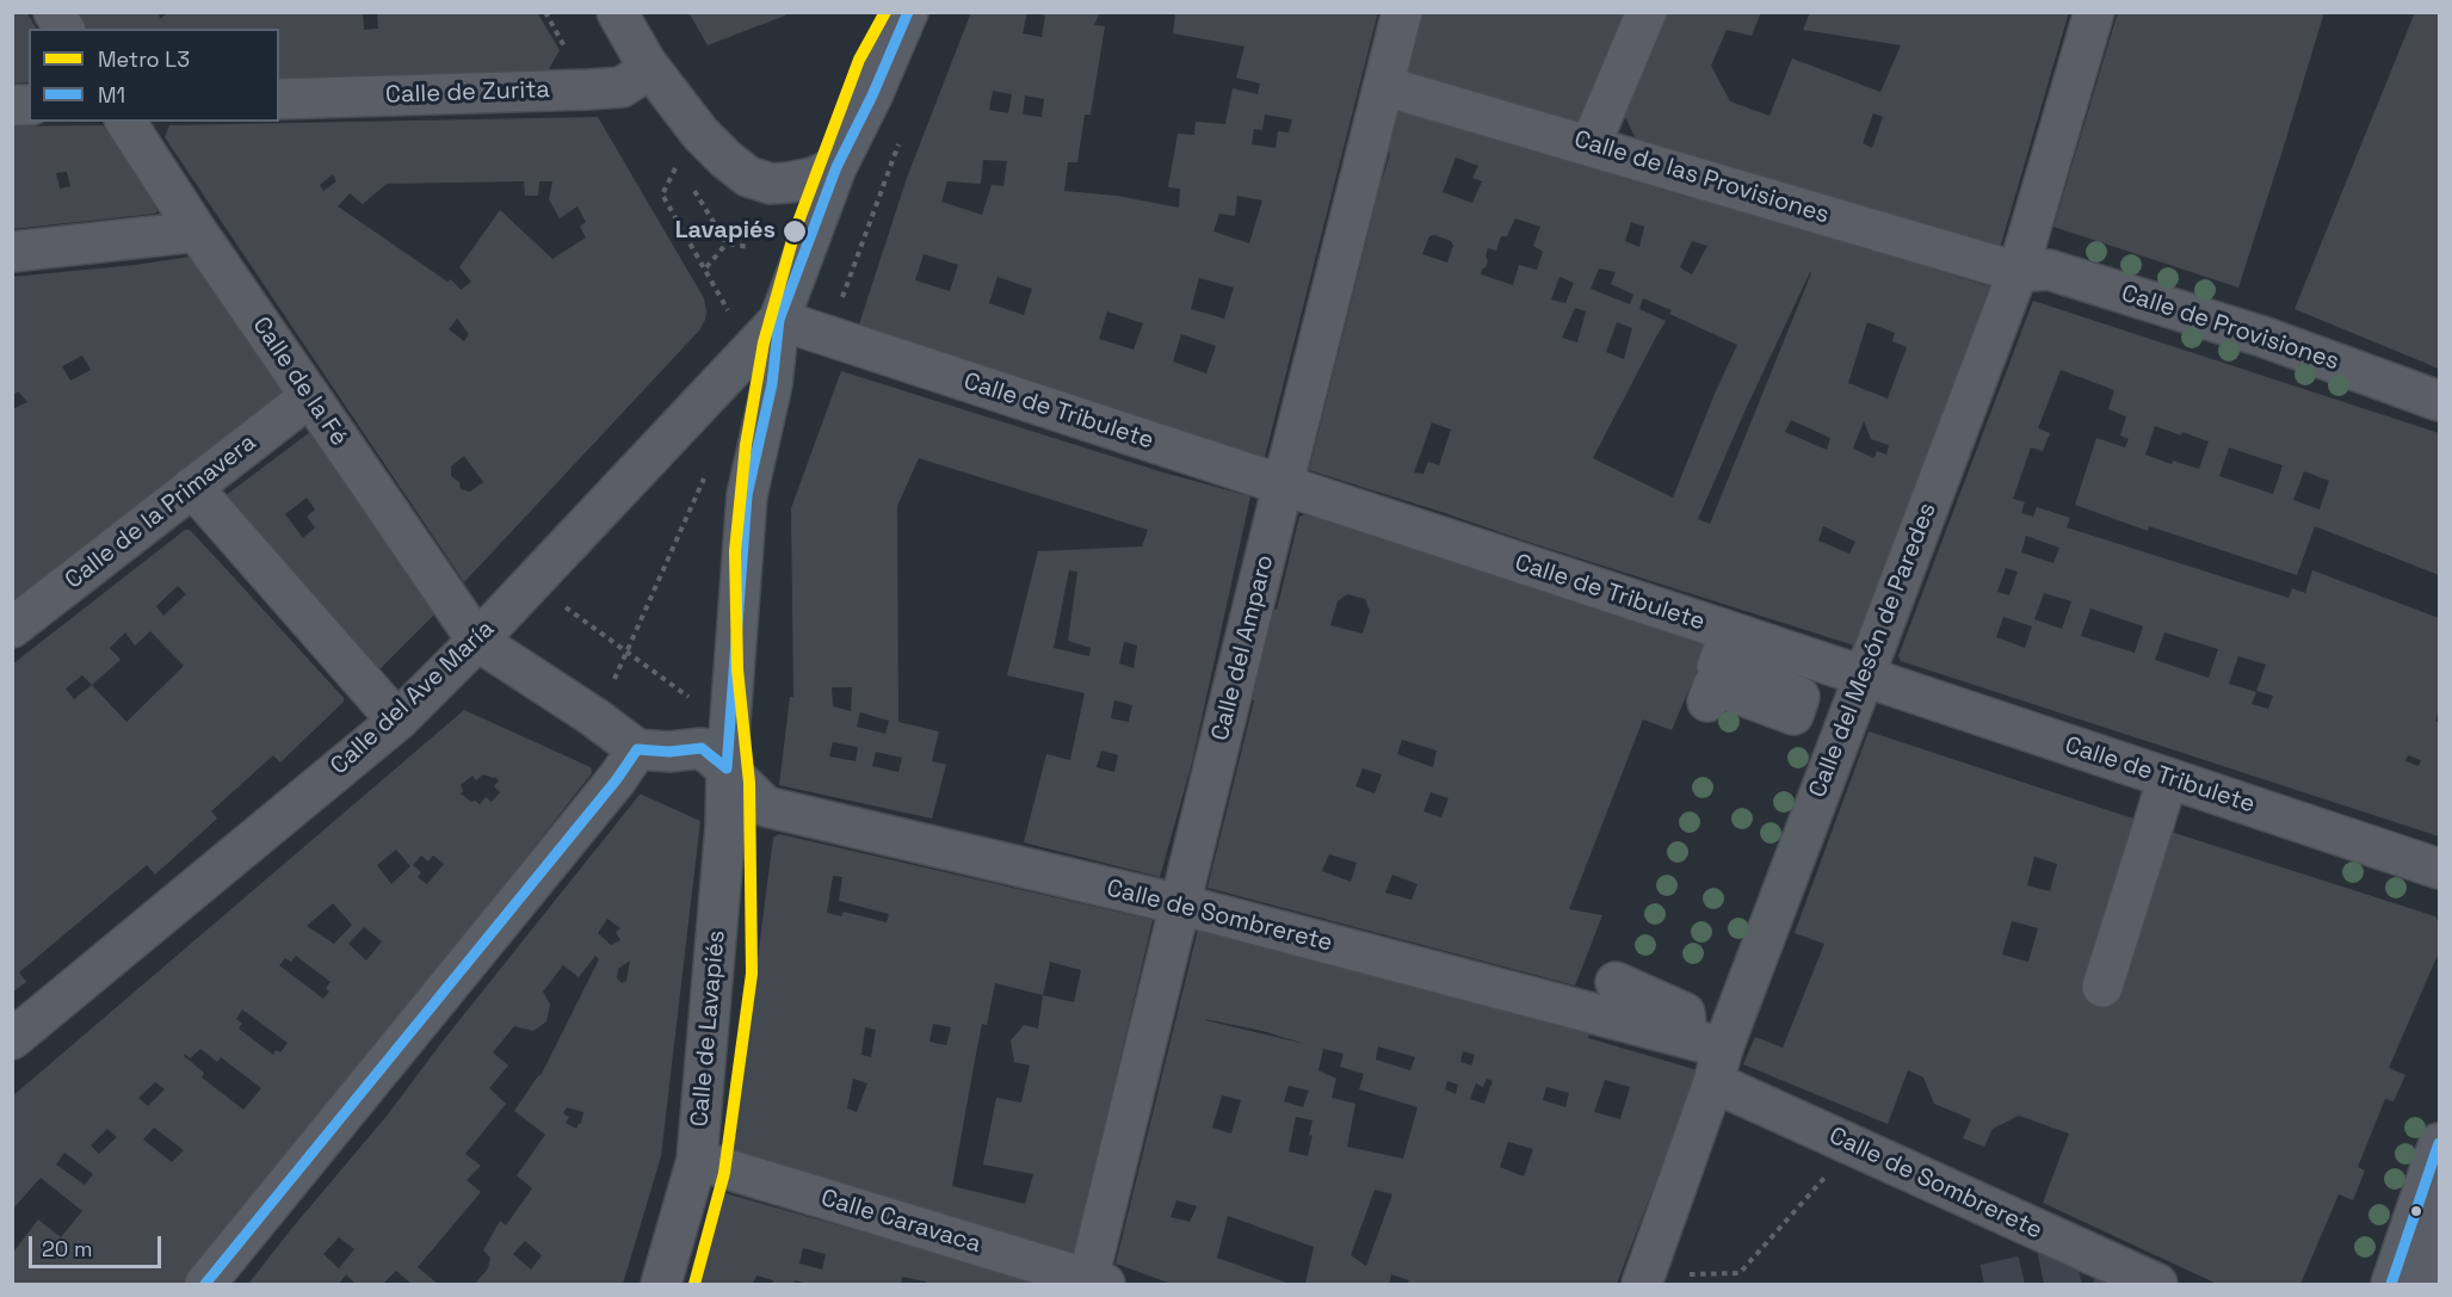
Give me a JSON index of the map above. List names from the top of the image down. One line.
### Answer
{"streets":{"street":["Calle de Zurita","Calle de las Provisiones","Calle de Provisiones","Calle de la Fé","Calle de Tribulete","Calle de la Primavera","Calle del Amparo","Calle del Mesón de Paredes","Calle del Ave María","Calle de Sombrerete","Calle de Lavapiés","Calle Caravaca"]},"crossings":[["Calle de las Provisiones","Calle de Provisiones"],["Calle de las Provisiones","Calle del Amparo"],["Calle de las Provisiones","Calle del Mesón de Paredes"],["Calle de Provisiones","Calle del Mesón de Paredes"],["Calle de la Fé","Calle de la Primavera"],["Calle de la Fé","Calle del Ave María"],["Calle de Tribulete","Calle del Amparo"],["Calle de Tribulete","Calle del Mesón de Paredes"],["Calle de Tribulete","Calle del Ave María"],["Calle de Tribulete","Calle de Lavapiés"],["Calle del Amparo","Calle de Sombrerete"],["Calle del Amparo","Calle Caravaca"],["Calle del Mesón de Paredes","Calle de Sombrerete"],["Calle del Ave María","Calle de Lavapiés"],["Calle de Sombrerete","Calle de Lavapiés"],["Calle de Lavapiés","Calle Caravaca"]],"places":["Lavapiés"],"lines":["metro line L3","transit line M1"],"legend":["Metro L3","M1"],"scale_bar":"20 m"}
